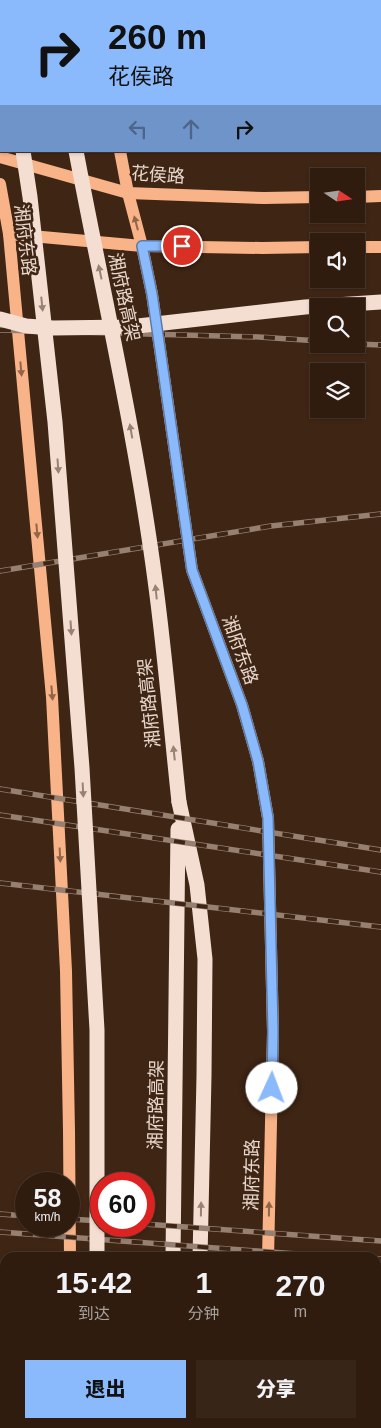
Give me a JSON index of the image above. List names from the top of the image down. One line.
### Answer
{"streets":{"highway":["湘府路高架"],"main road":["花侯路","湘府东路"]},"crossings":[["花侯路","湘府东路"]],"north":"right","page":{"turn":["260 m","花侯路"],"speed":"58 km/h","limit":"60","eta":["15:42","到达","1","分钟","270","m"],"buttons":["退出","分享"]}}
